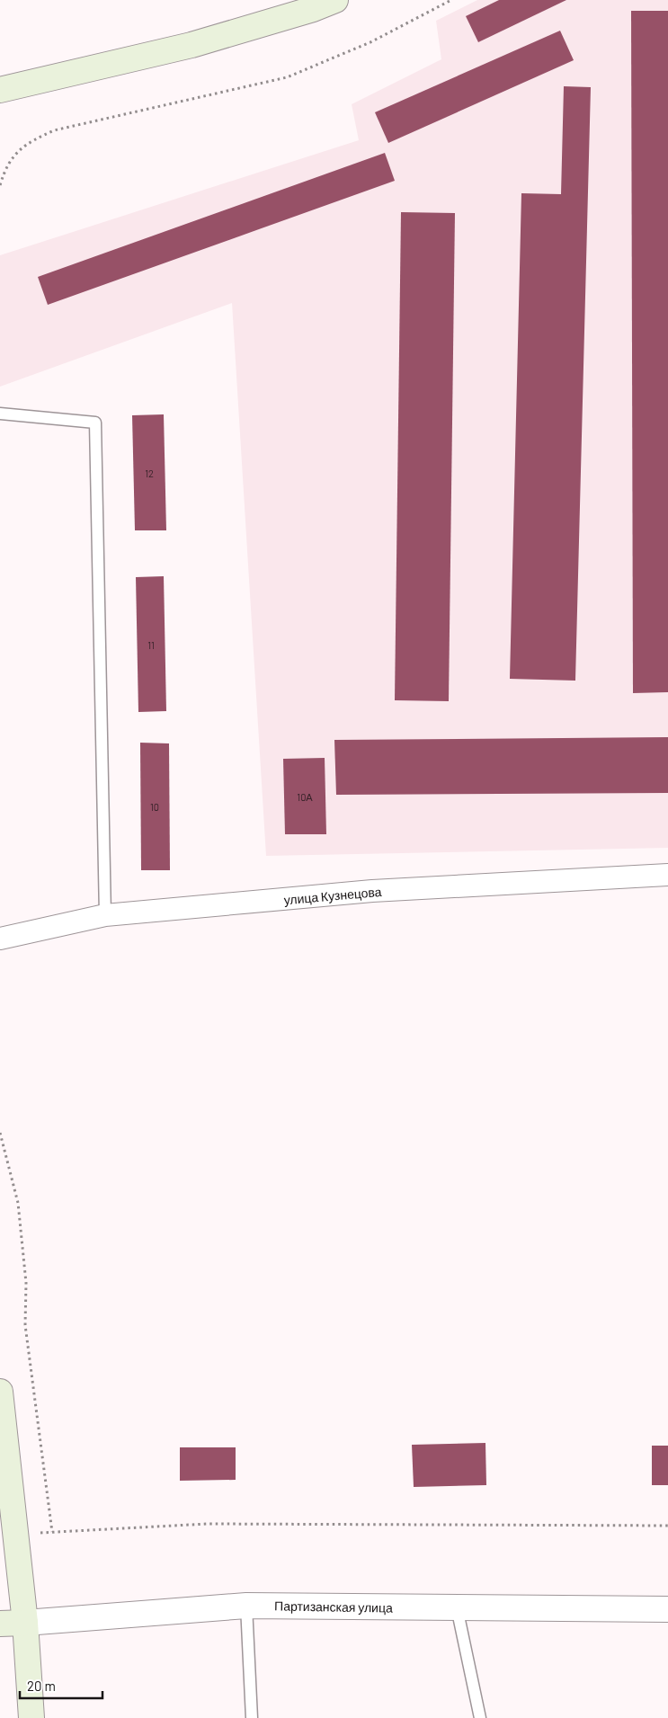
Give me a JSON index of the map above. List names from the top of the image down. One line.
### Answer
{"streets":{"main road":["Партизанская улица"],"street":["улица Кузнецова"]},"house_numbers":["12","11","10А","10"],"scale_bar":"20 m"}
